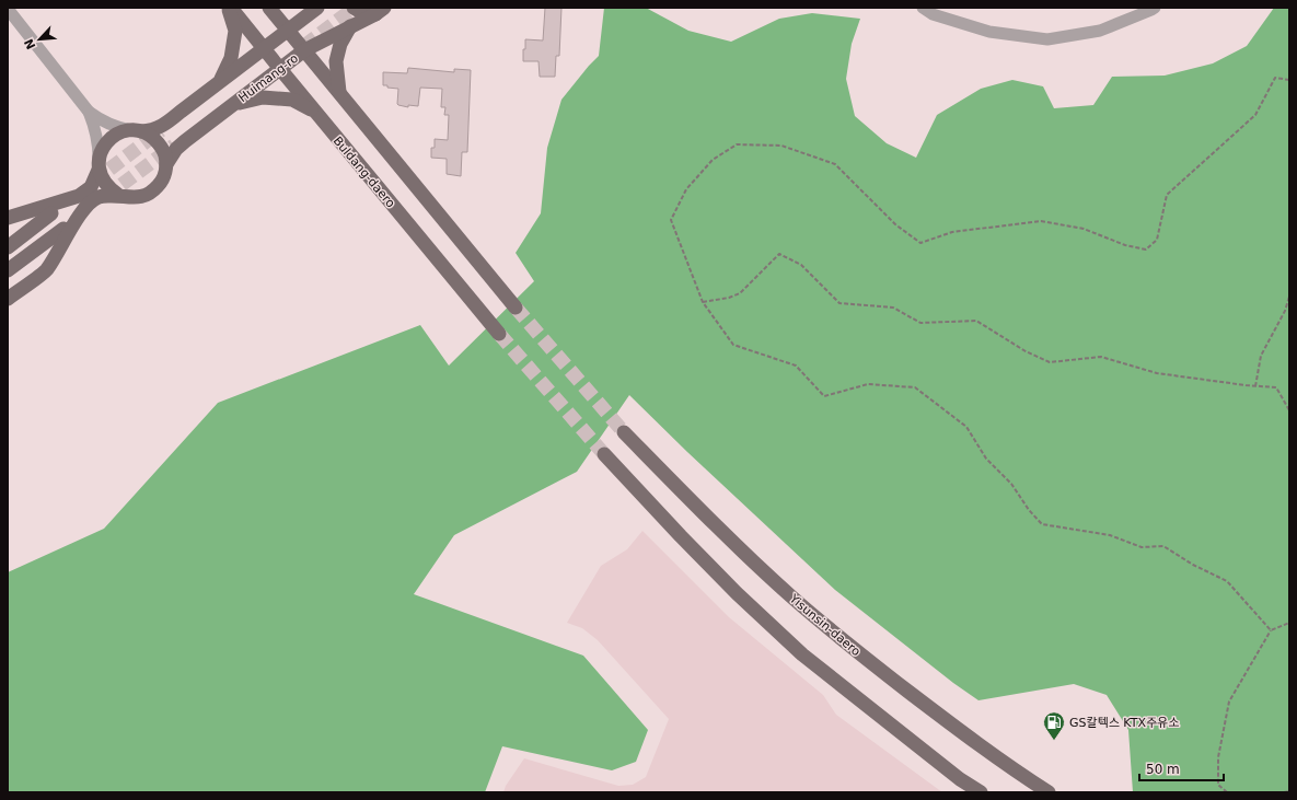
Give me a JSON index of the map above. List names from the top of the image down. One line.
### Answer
{"streets":{"main road":["Huimang-ro","Buldang-daero","Yisunsin-daero"]},"crossings":[["Huimang-ro","Buldang-daero"]],"places":{"fuel station":["GS칼텍스 KTX주유소"]},"scale_bar":"50 m","north":"bottom left"}
